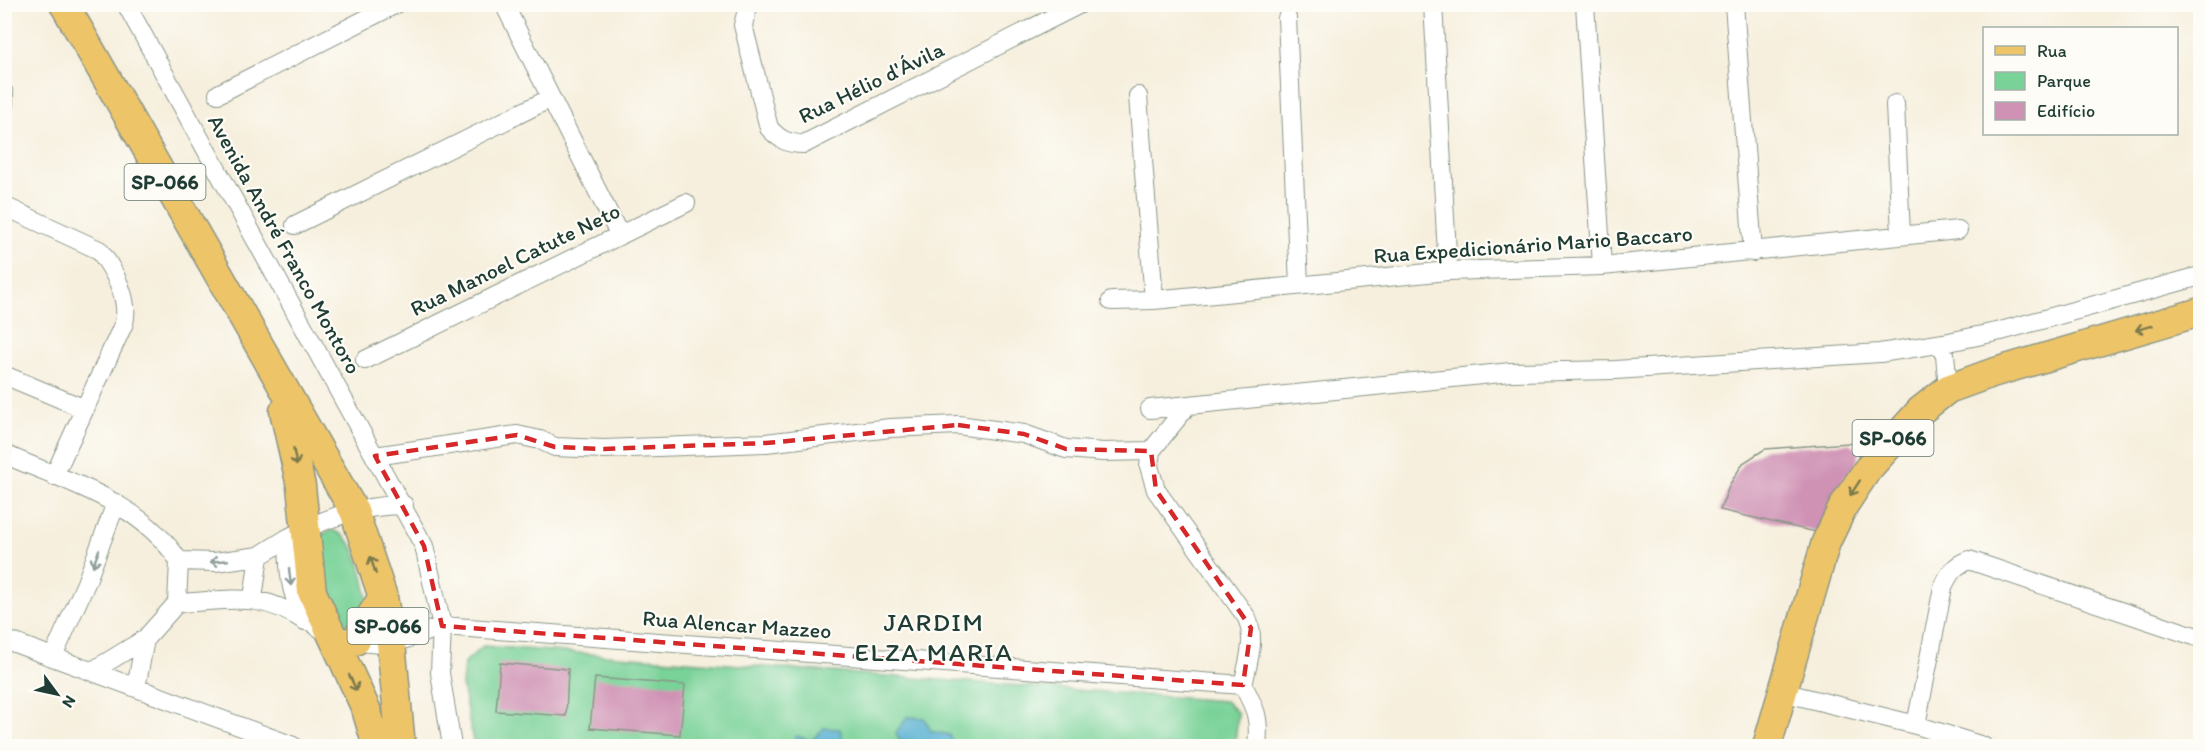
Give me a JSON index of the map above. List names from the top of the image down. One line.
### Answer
{"streets":{"main road":["SP-066"],"street":["Rua Hélio d'Ávila","Avenida André Franco Montoro","Rua Expedicionário Mario Baccaro","Rua Manoel Catute Neto","Rua Alencar Mazzeo"]},"crossings":[["Avenida André Franco Montoro","Rua Alencar Mazzeo"]],"districts":["JARDIM ELZA MARIA"],"legend":["Rua","Parque","Edifício"],"north":"bottom right"}
